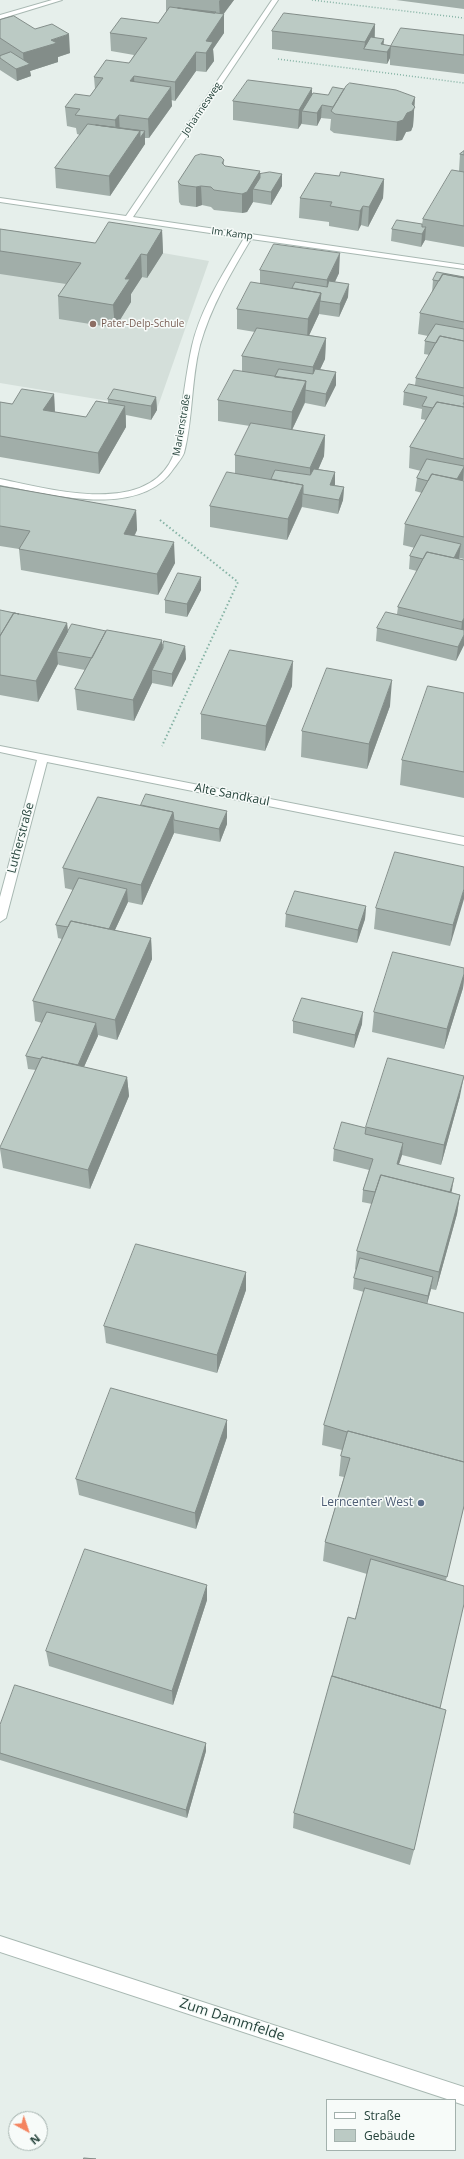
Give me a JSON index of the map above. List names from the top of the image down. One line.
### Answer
{"streets":{"street":["Johannesweg","Im Kamp","Marienstraße","Alte Sandkaul","Lutherstraße","Zum Dammfelde"]},"crossings":[["Johannesweg","Im Kamp"],["Im Kamp","Marienstraße"],["Alte Sandkaul","Lutherstraße"]],"places":["Pater-Delp-Schule","Lerncenter West"],"legend":["Straße","Gebäude"],"north":"bottom right"}
